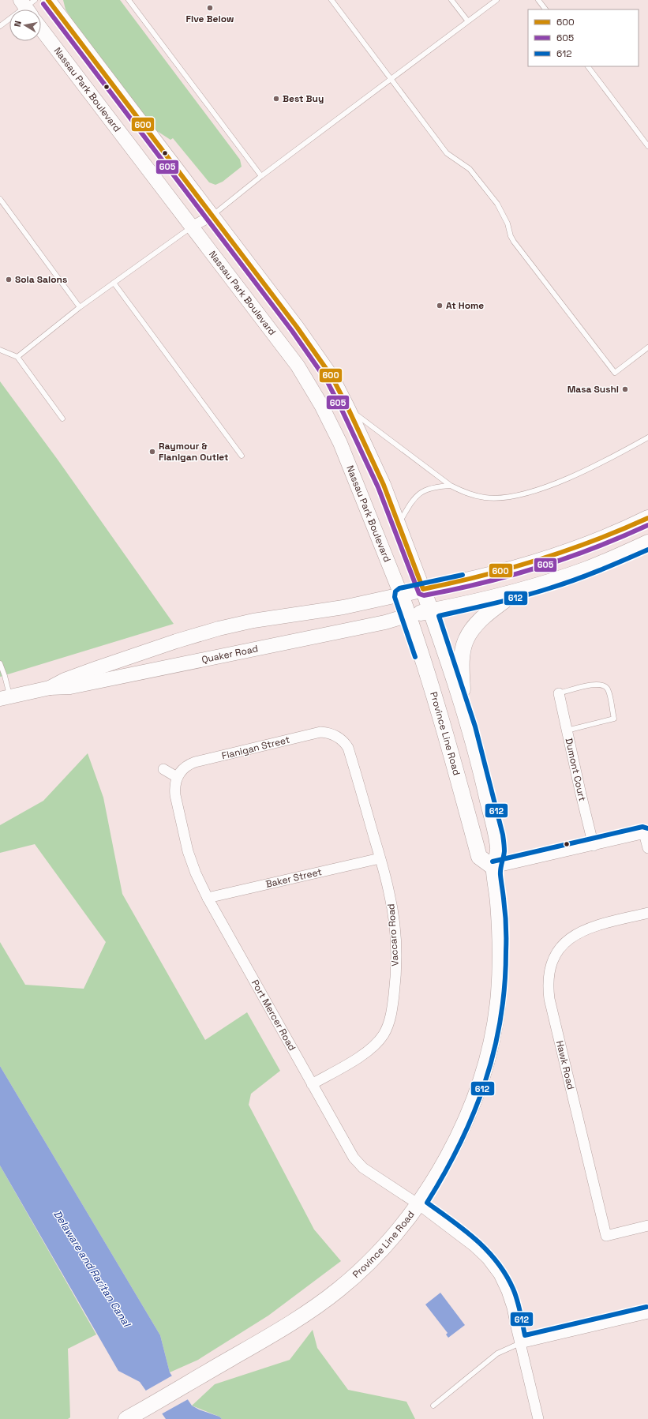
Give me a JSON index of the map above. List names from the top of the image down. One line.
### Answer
{"streets":{"main road":["Province Line Road"],"street":["Nassau Park Boulevard","Quaker Road","Flanigan Street","Dumont Court","Baker Street","Vaccaro Road","Port Mercer Road","Hawk Road"]},"crossings":[["Nassau Park Boulevard","Quaker Road"],["Nassau Park Boulevard","Province Line Road"],["Quaker Road","Province Line Road"],["Province Line Road","Port Mercer Road"],["Flanigan Street","Vaccaro Road"],["Flanigan Street","Port Mercer Road"],["Baker Street","Vaccaro Road"],["Baker Street","Port Mercer Road"],["Vaccaro Road","Port Mercer Road"]],"water":["Delaware and Raritan Canal"],"places":["Five Below","Best Buy","Sola Salons","At Home","Masa Sushi","Raymour & Flanigan Outlet"],"lines":["transit line 600","transit line 605","transit line 612"],"legend":["600","605","612"],"north":"left"}
